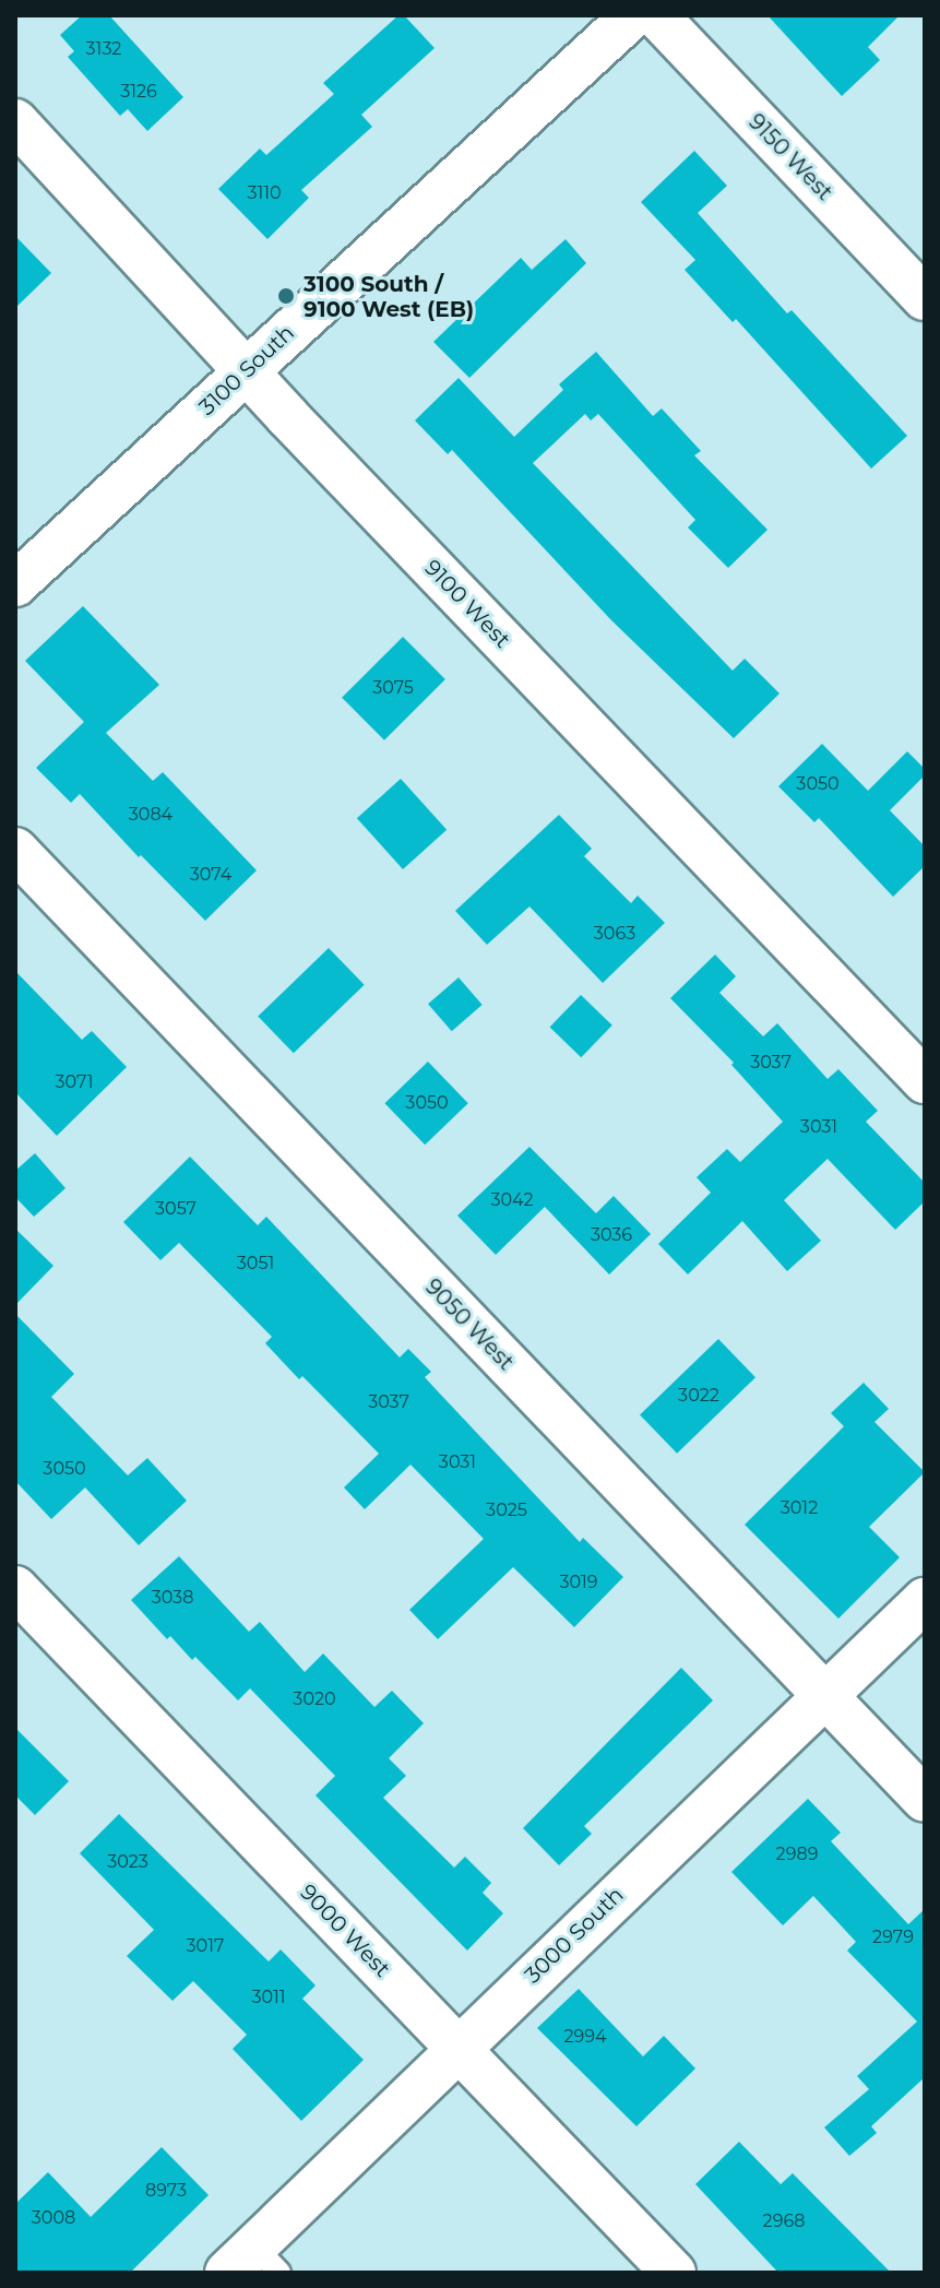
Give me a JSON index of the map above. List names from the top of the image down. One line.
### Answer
{"streets":{"street":["9150 West","3100 South","9100 West","9050 West","9000 West","3000 South"]},"crossings":[["3100 South","9100 West"],["9050 West","3000 South"],["9000 West","3000 South"]],"places":["3100 South / 9100 West (EB)"],"house_numbers":["3132","3126","3110","3075","3050","3084","3074","3063","3037","3071","3050","3031","3042","3057","3036","3051","3022","3037","3031","3050","3012","3025","3019","3038","3020","2989","3023","2979","3017","3011","2994","8973","3008","2968"]}
